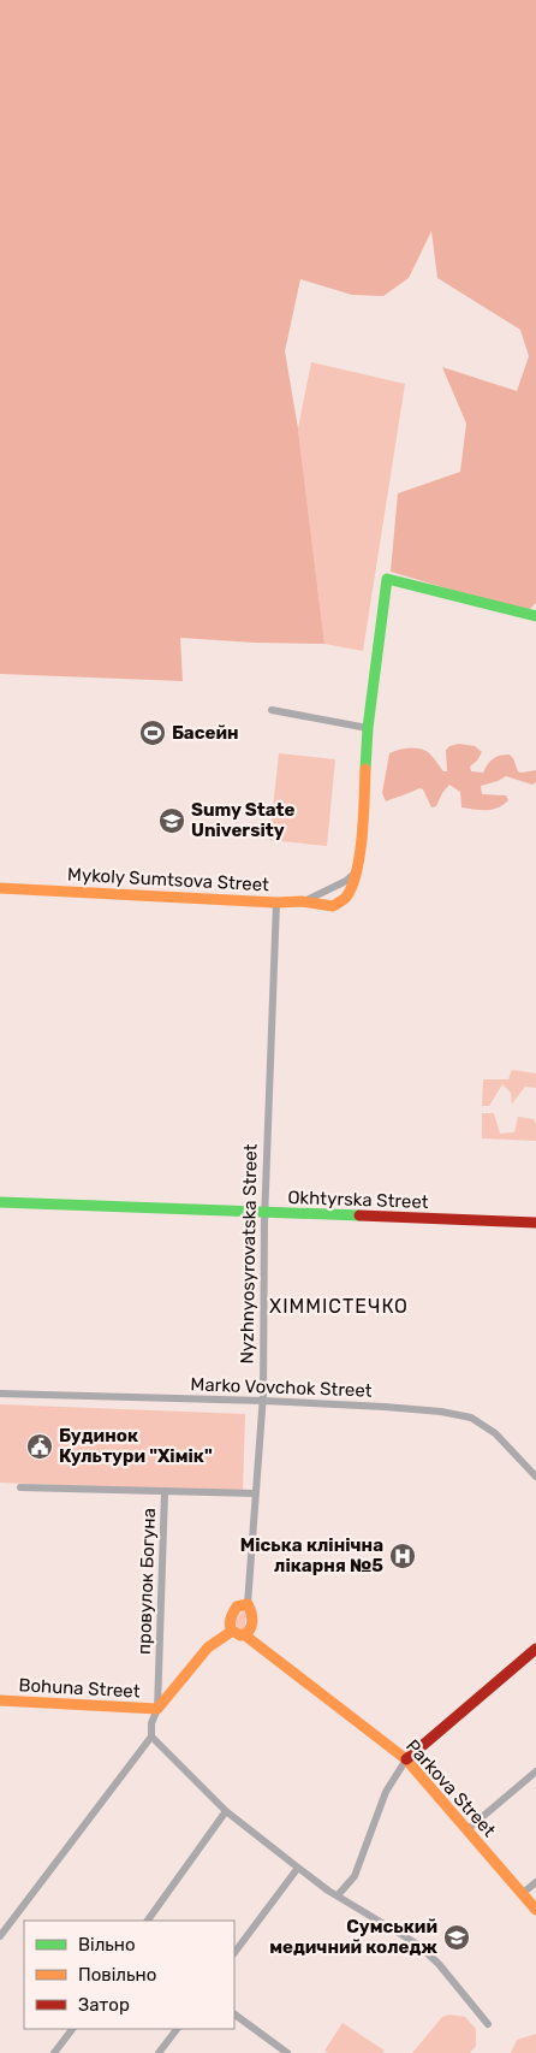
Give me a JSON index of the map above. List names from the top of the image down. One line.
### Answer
{"streets":{"main road":["Mykoly Sumtsova Street","Okhtyrska Street","Nyzhnyosyrovatska Street","Bohuna Street","Parkova Street"],"street":["Marko Vovchok Street","провулок Богуна"]},"crossings":[["Mykoly Sumtsova Street","Nyzhnyosyrovatska Street"],["Okhtyrska Street","Nyzhnyosyrovatska Street"],["Nyzhnyosyrovatska Street","Marko Vovchok Street"],["Nyzhnyosyrovatska Street","Parkova Street"],["провулок Богуна","Bohuna Street"]],"districts":["ХІММІСТЕЧКО"],"places":{"sports":["Басейн"],"school or university":["Sumy State University","Сумський медичний коледж"],"public building":["Будинок Культури \"Хімік\""],"hospital":["Міська клінічна лікарня №5"]},"legend":["Вільно","Повільно","Затор"]}
